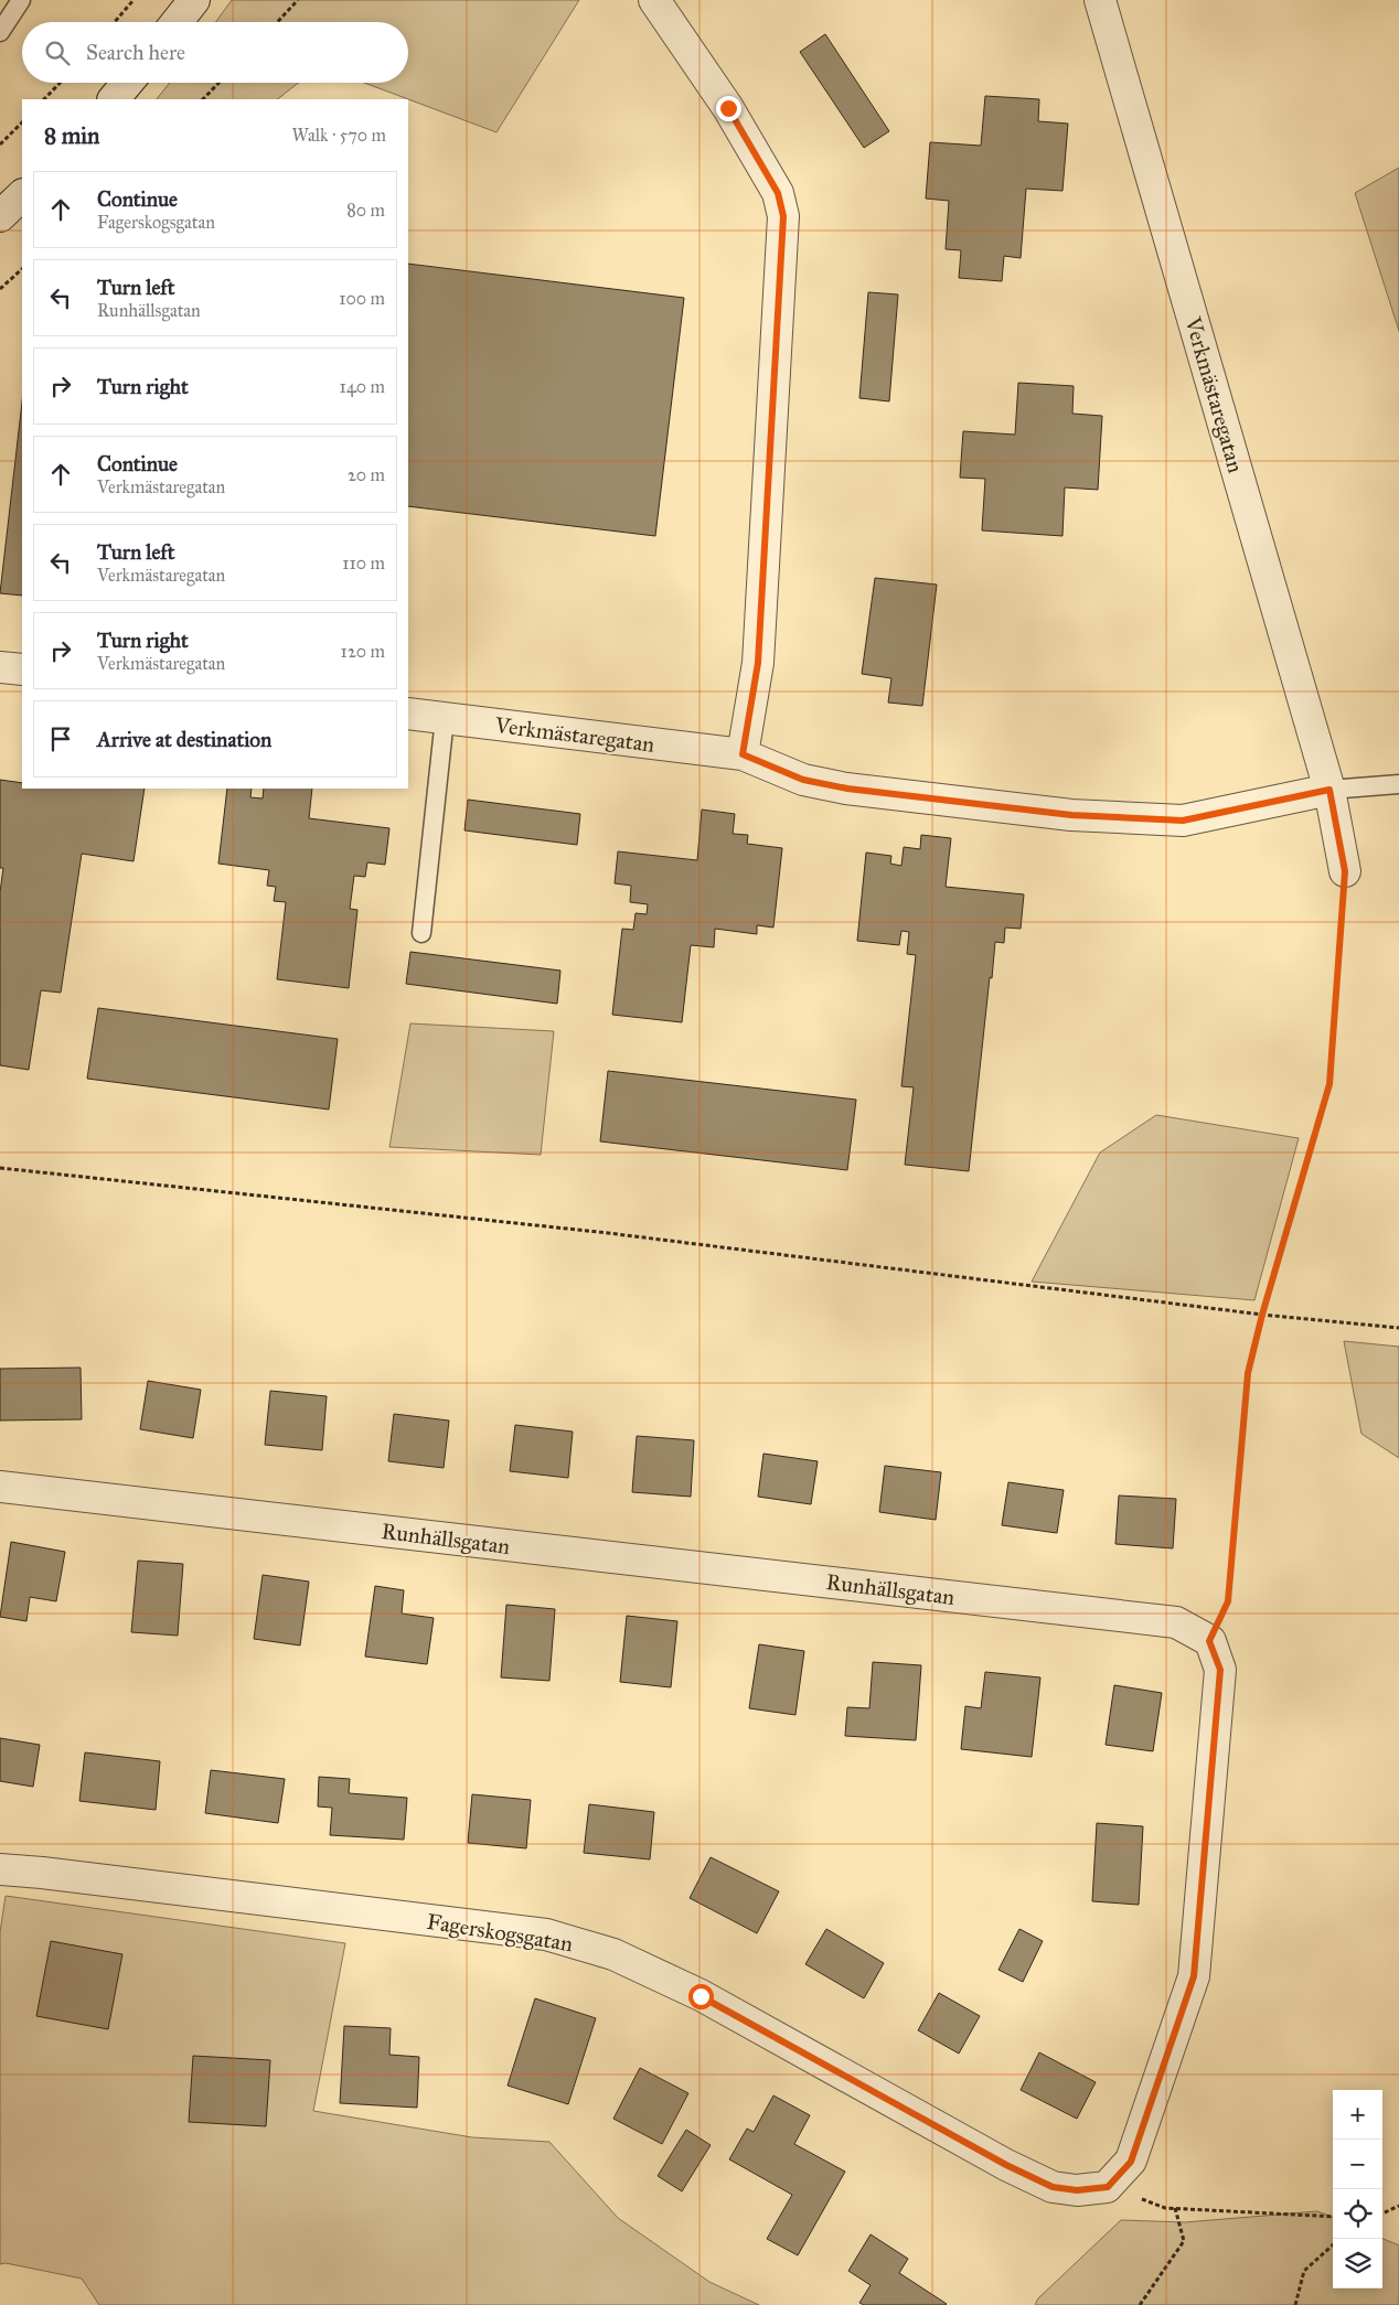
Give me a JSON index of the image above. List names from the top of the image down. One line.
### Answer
{"streets":{"street":["Verkmästaregatan","Runhällsgatan","Fagerskogsgatan"]},"page":{"search":"Search here","heading":["8 min","Walk · 570 m"],"list":[["Continue","Fagerskogsgatan","80 m"],["Turn left","Runhällsgatan","100 m"],["Turn right","140 m"],["Continue","Verkmästaregatan","20 m"],["Turn left","Verkmästaregatan","110 m"],["Turn right","Verkmästaregatan","120 m"],"Arrive at destination"],"map_buttons":["+","−"]}}
